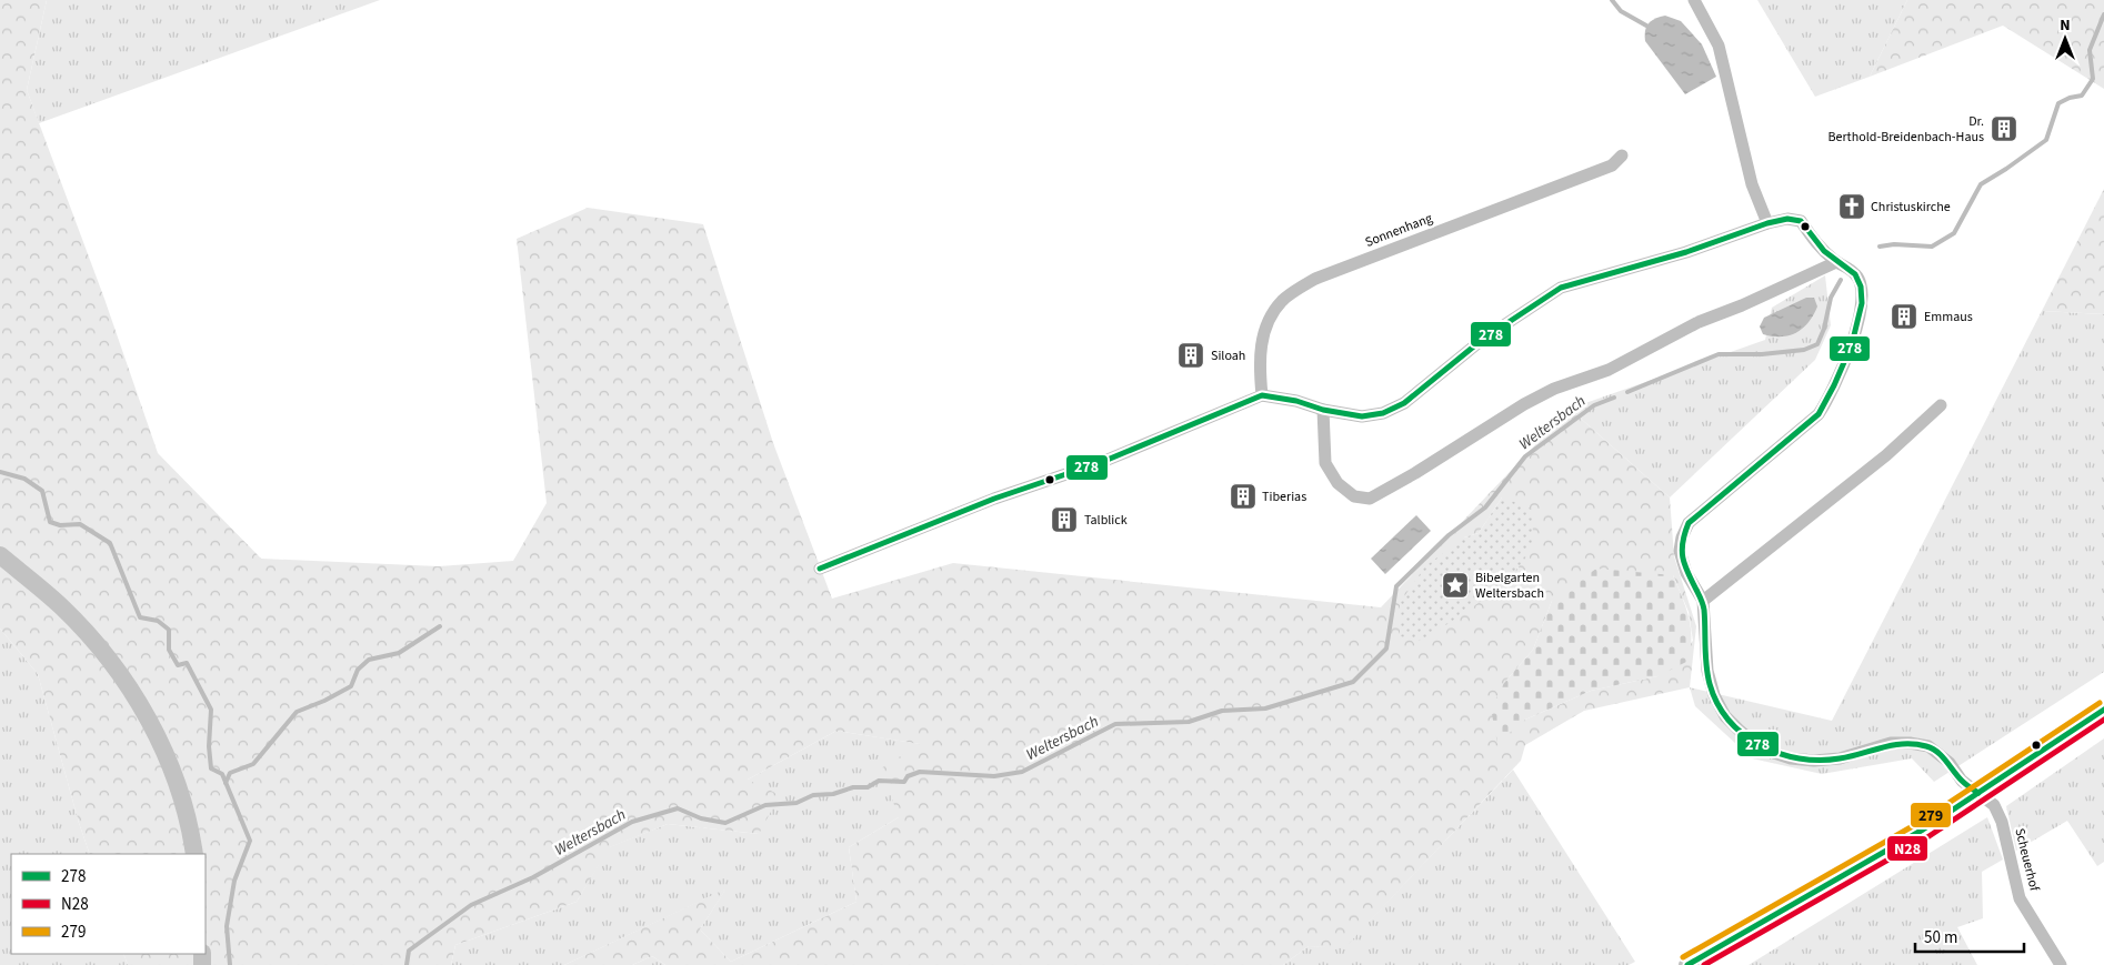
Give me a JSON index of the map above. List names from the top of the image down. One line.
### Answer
{"streets":{"street":["Sonnenhang","Scheuerhof"]},"water":["Weltersbach"],"places":{"building":["Dr. Berthold-Breidenbach-Haus","Emmaus","Siloah","Tiberias","Talblick"],"church":["Christuskirche"],"place":["Bibelgarten Weltersbach"]},"lines":["transit line 278","transit line 279","transit line N28"],"legend":["278","N28","279"],"scale_bar":"50 m","north":"top"}
